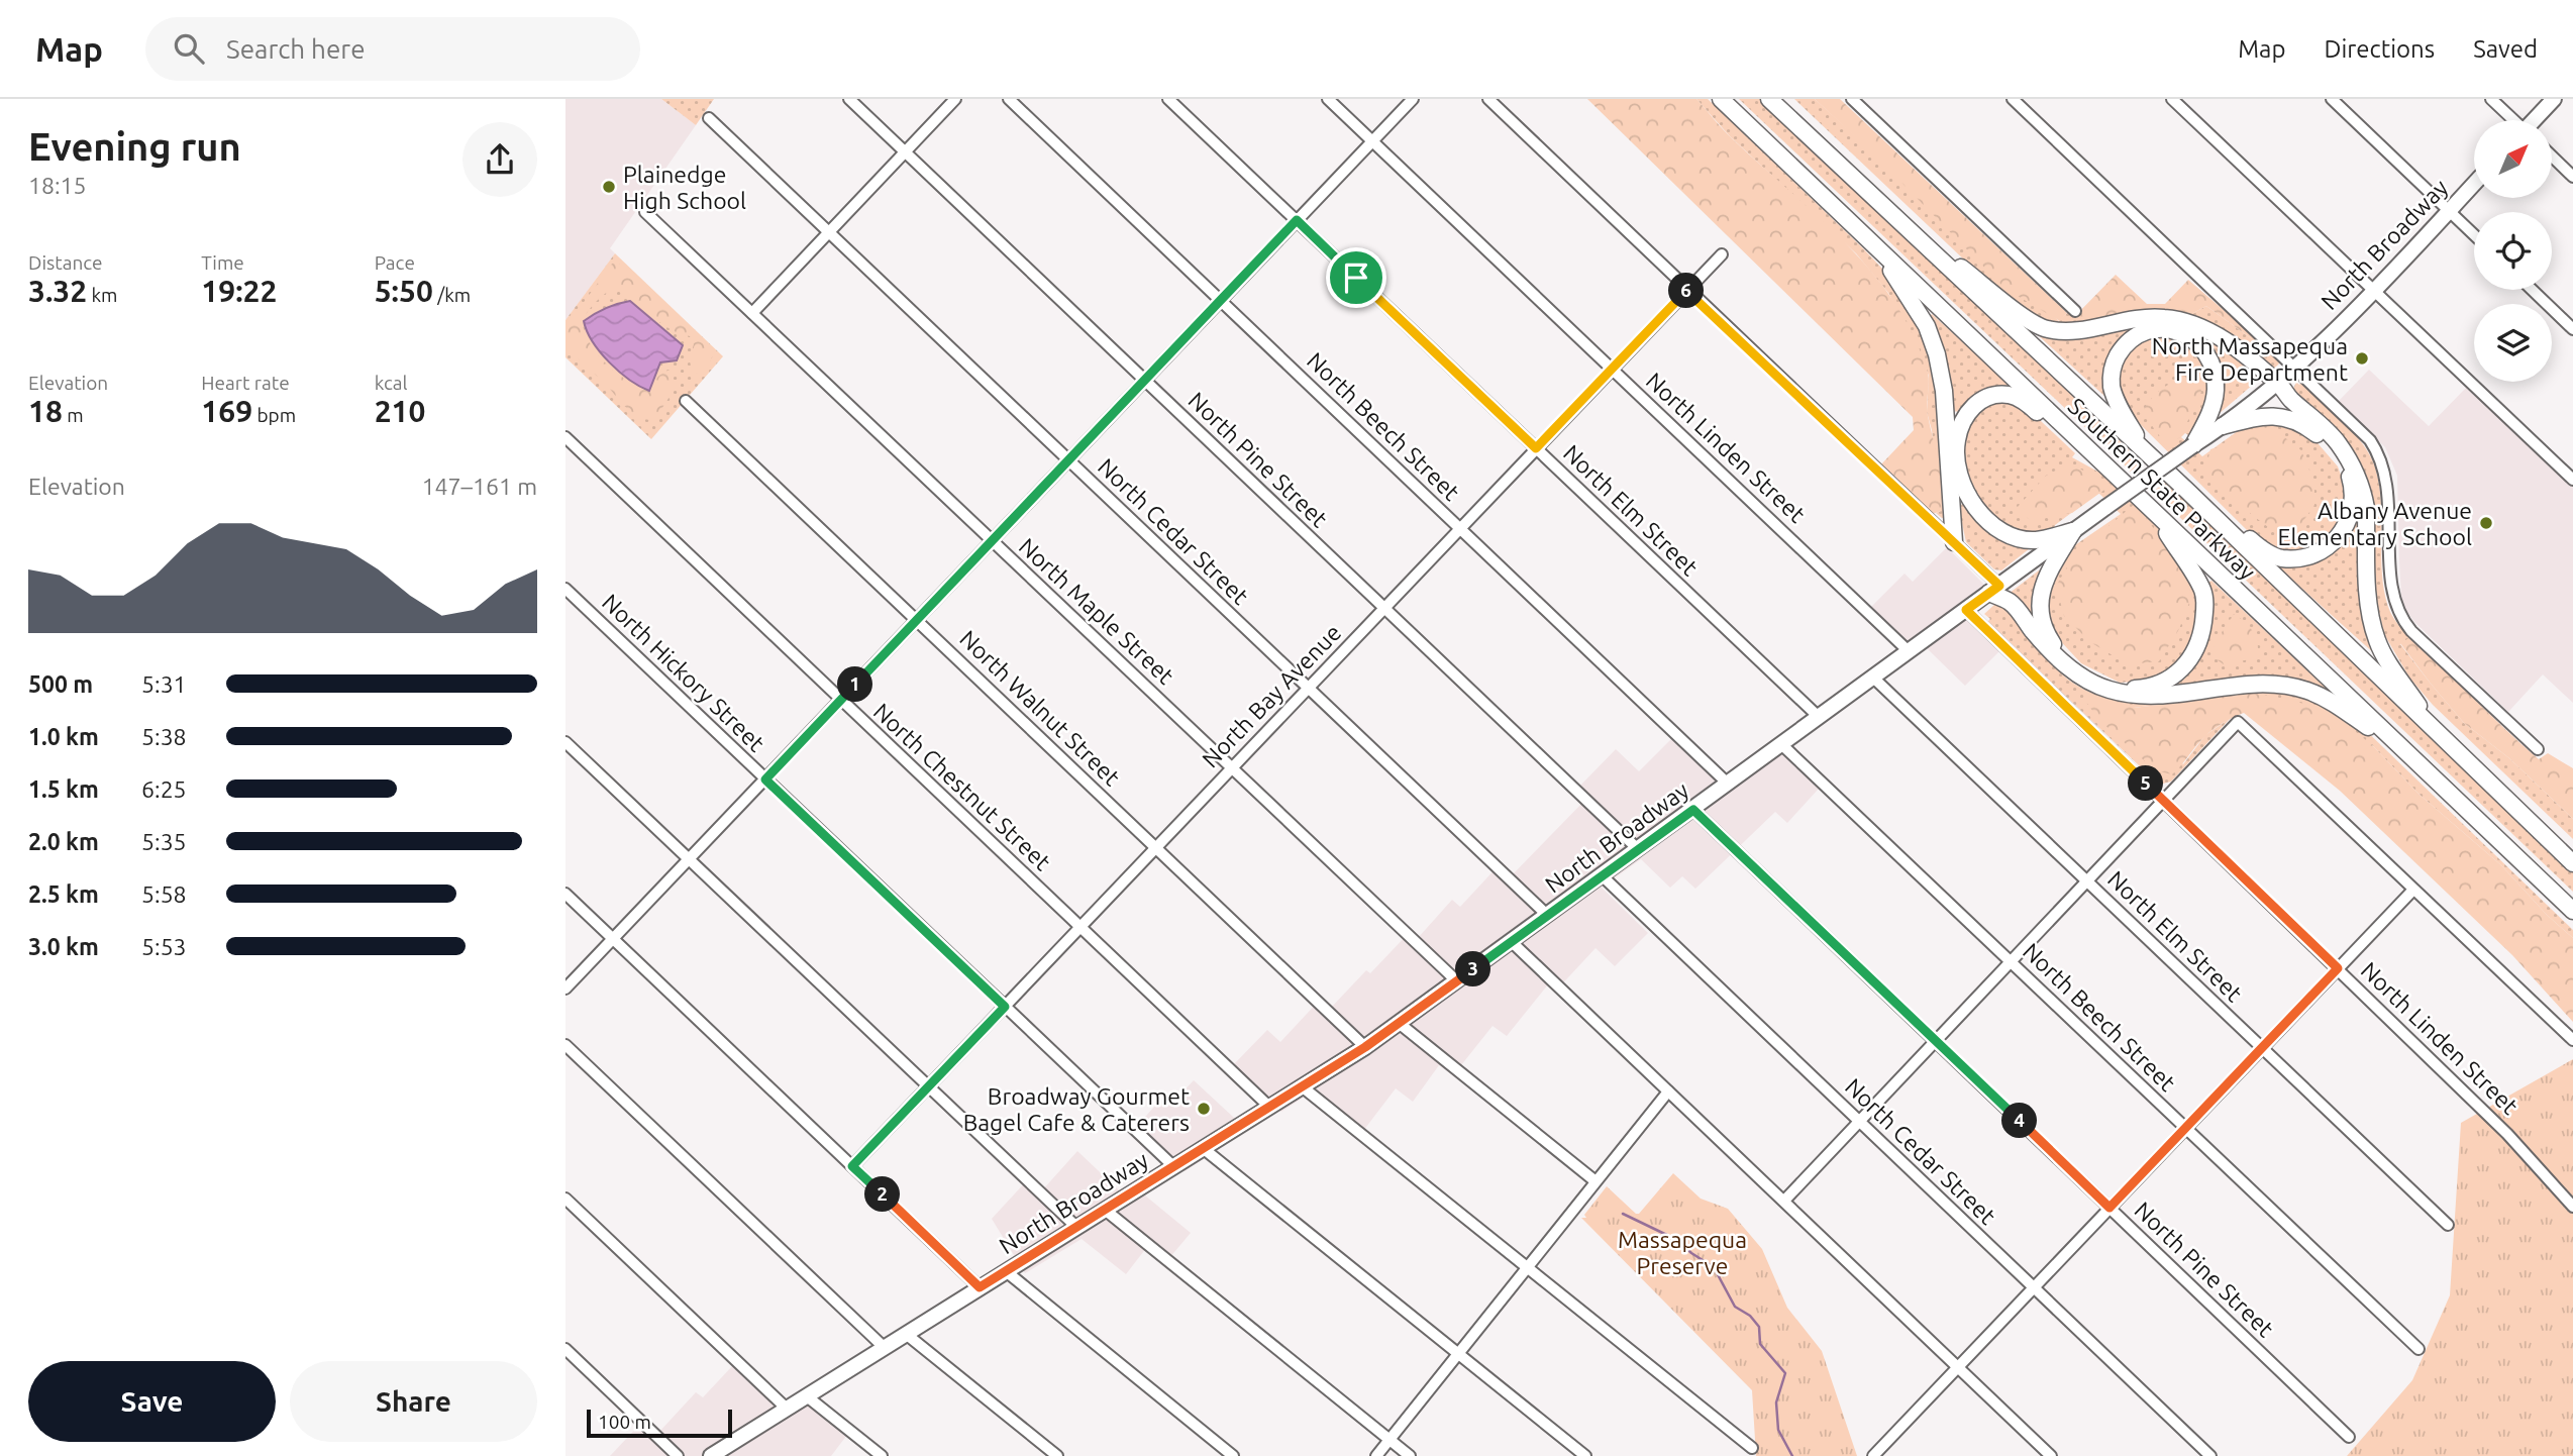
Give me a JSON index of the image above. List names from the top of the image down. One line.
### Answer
{"streets":{"highway":["Southern State Parkway"],"main road":["North Broadway"],"street":["North Beech Street","North Linden Street","North Pine Street","North Elm Street","North Cedar Street","North Maple Street","North Hickory Street","North Bay Avenue","North Walnut Street","North Chestnut Street"]},"crossings":[["North Broadway","North Beech Street"],["North Broadway","North Linden Street"],["North Broadway","North Pine Street"],["North Broadway","North Elm Street"],["North Broadway","North Cedar Street"],["North Broadway","North Maple Street"],["North Broadway","North Hickory Street"],["North Broadway","North Walnut Street"],["North Broadway","North Chestnut Street"],["North Beech Street","North Bay Avenue"],["North Linden Street","North Bay Avenue"],["North Pine Street","North Bay Avenue"],["North Elm Street","North Bay Avenue"],["North Cedar Street","North Bay Avenue"],["North Maple Street","North Bay Avenue"],["North Hickory Street","North Bay Avenue"],["North Bay Avenue","North Walnut Street"],["North Bay Avenue","North Chestnut Street"]],"parks":["Massapequa Preserve"],"places":["Plainedge High School","North Massapequa Fire Department","Albany Avenue Elementary School","Broadway Gourmet Bagel Cafe & Caterers"],"scale_bar":"100 m","north":"top right","page":{"header":"Map","search":"Search here","nav":["Map","Directions","Saved"],"heading":["Evening run","18:15"],"stats":[["Distance","3.32 km"],["Time","19:22"],["Pace","5:50 /km"],["Elevation","18 m"],["Heart rate","169 bpm"],["kcal","210"]],"pins":["6","1","5","3","4","2"],"chart":["Elevation","147–161 m"],"list":[{"name":"500 m","note":"5:31"},{"name":"1.0 km","note":"5:38"},{"name":"1.5 km","note":"6:25"},{"name":"2.0 km","note":"5:35"},{"name":"2.5 km","note":"5:58"},{"name":"3.0 km","note":"5:53"}],"buttons":["Save","Share"],"scale":"100 m"}}
